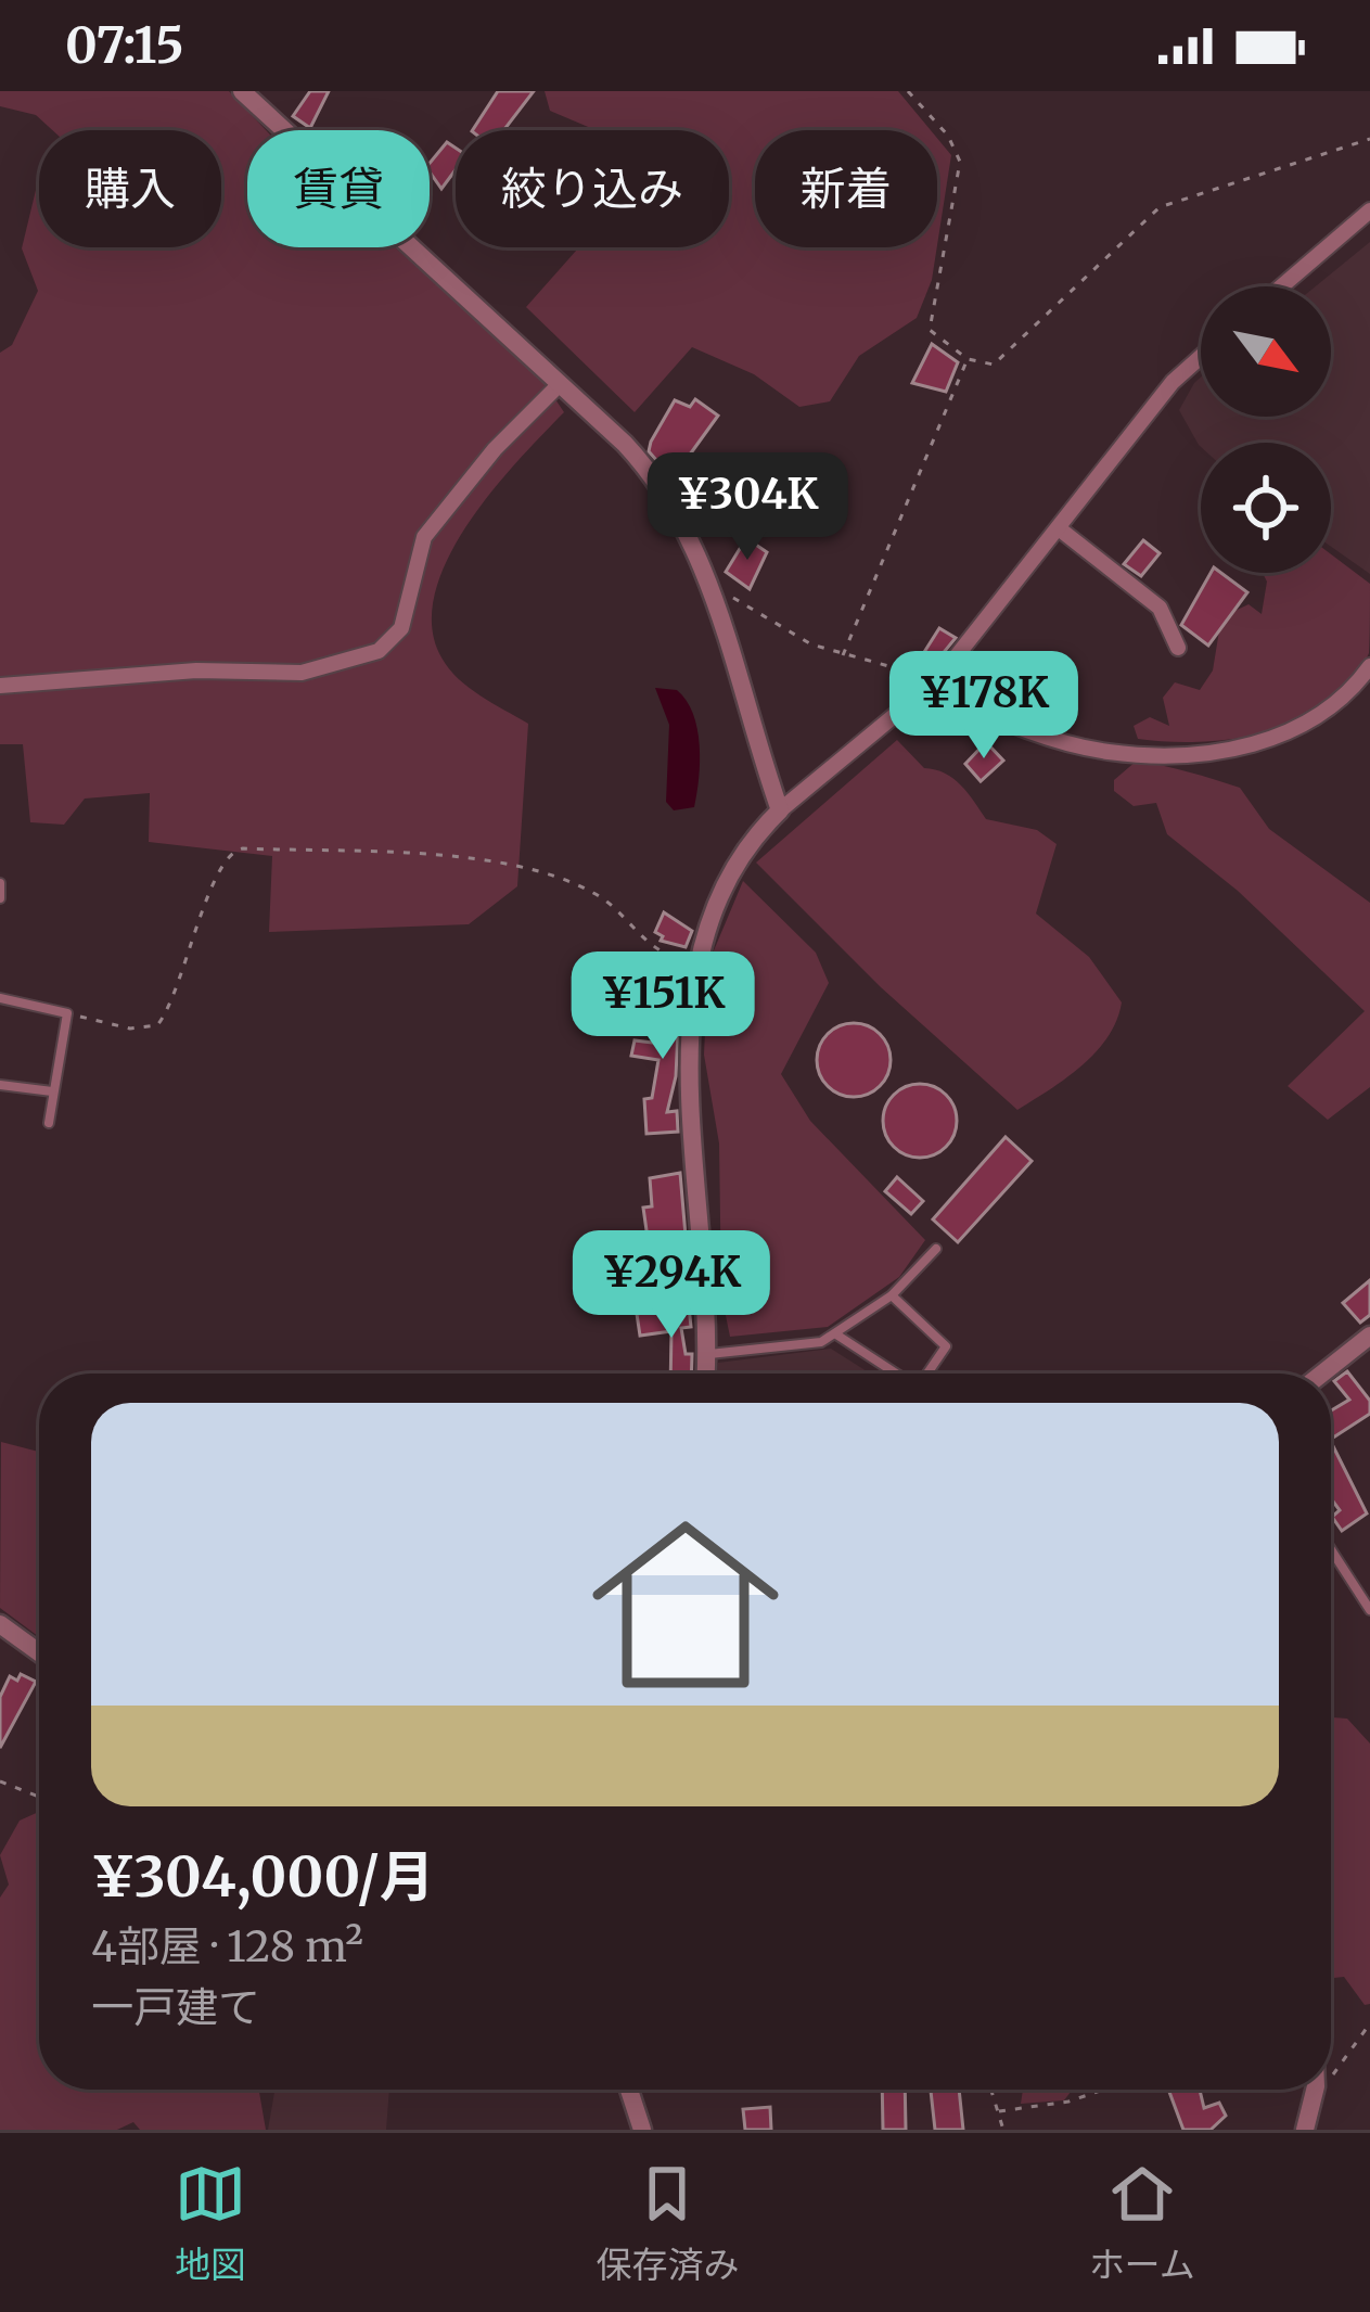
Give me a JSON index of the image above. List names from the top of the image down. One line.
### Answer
{"north":"bottom right","page":{"status":"07:15","chip":["購入","賃貸","絞り込み","新着"],"price":["¥304K","¥178K","¥151K","¥294K"],"list":[{"name":"¥304,000/月","note":"4部屋 · 128 m² · 一戸建て"}],"tabs":["地図","保存済み","ホーム"]}}
